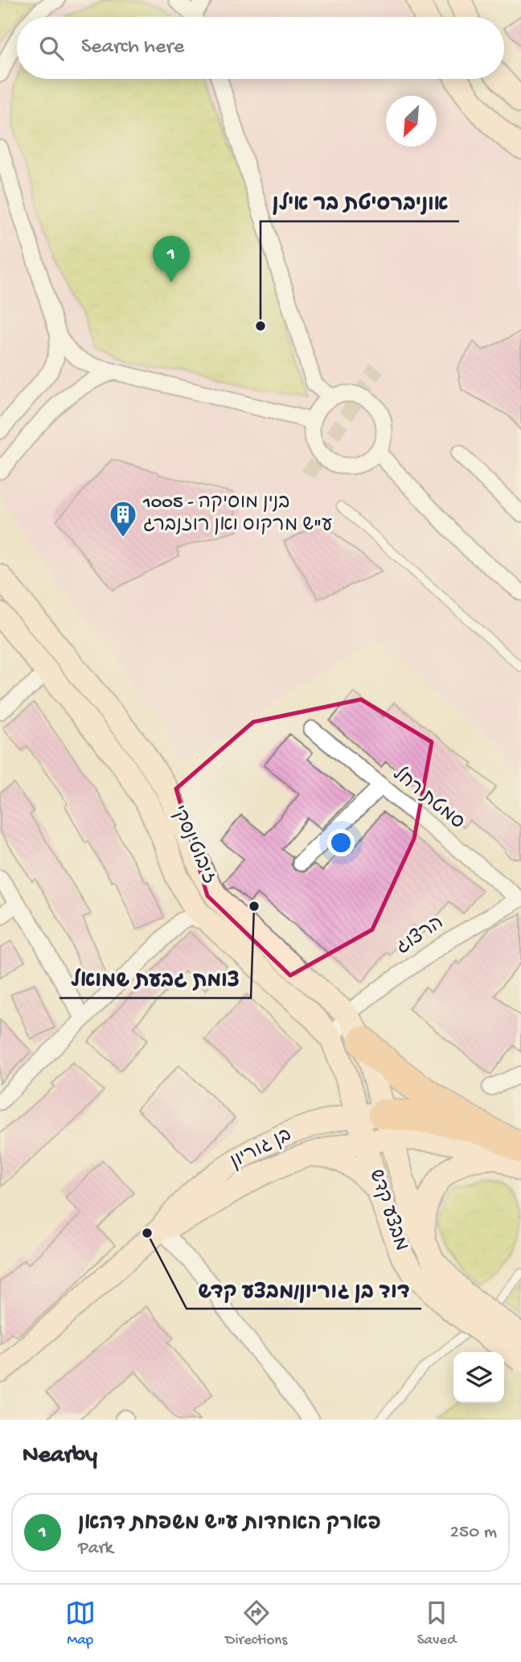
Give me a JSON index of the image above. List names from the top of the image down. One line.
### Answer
{"streets":{"street":["סמטת רחל","ז'בוטינסקי","הרצוג","בן גוריון","מבצע קדש"]},"crossings":[["סמטת רחל","הרצוג"],["ז'בוטינסקי","הרצוג"],["ז'בוטינסקי","בן גוריון"],["ז'בוטינסקי","מבצע קדש"],["בן גוריון","מבצע קדש"]],"places":{"other":["אוניברסיטת בר אילן","צומת גבעת שמואל","דוד בן גוריון/מבצע קדש"],"building":["1005 - בנין מוסיקה ע\"ש מרקוס ואן רוזנברג"]},"north":"bottom left","page":{"search":"Search here","pins":"1","heading":"Nearby","list":[{"mark":"1","name":"פארק האחדות ע\"ש משפחת דהאן","note":"Park","value":"250 m"}],"nav":["Map","Directions","Saved"]}}
